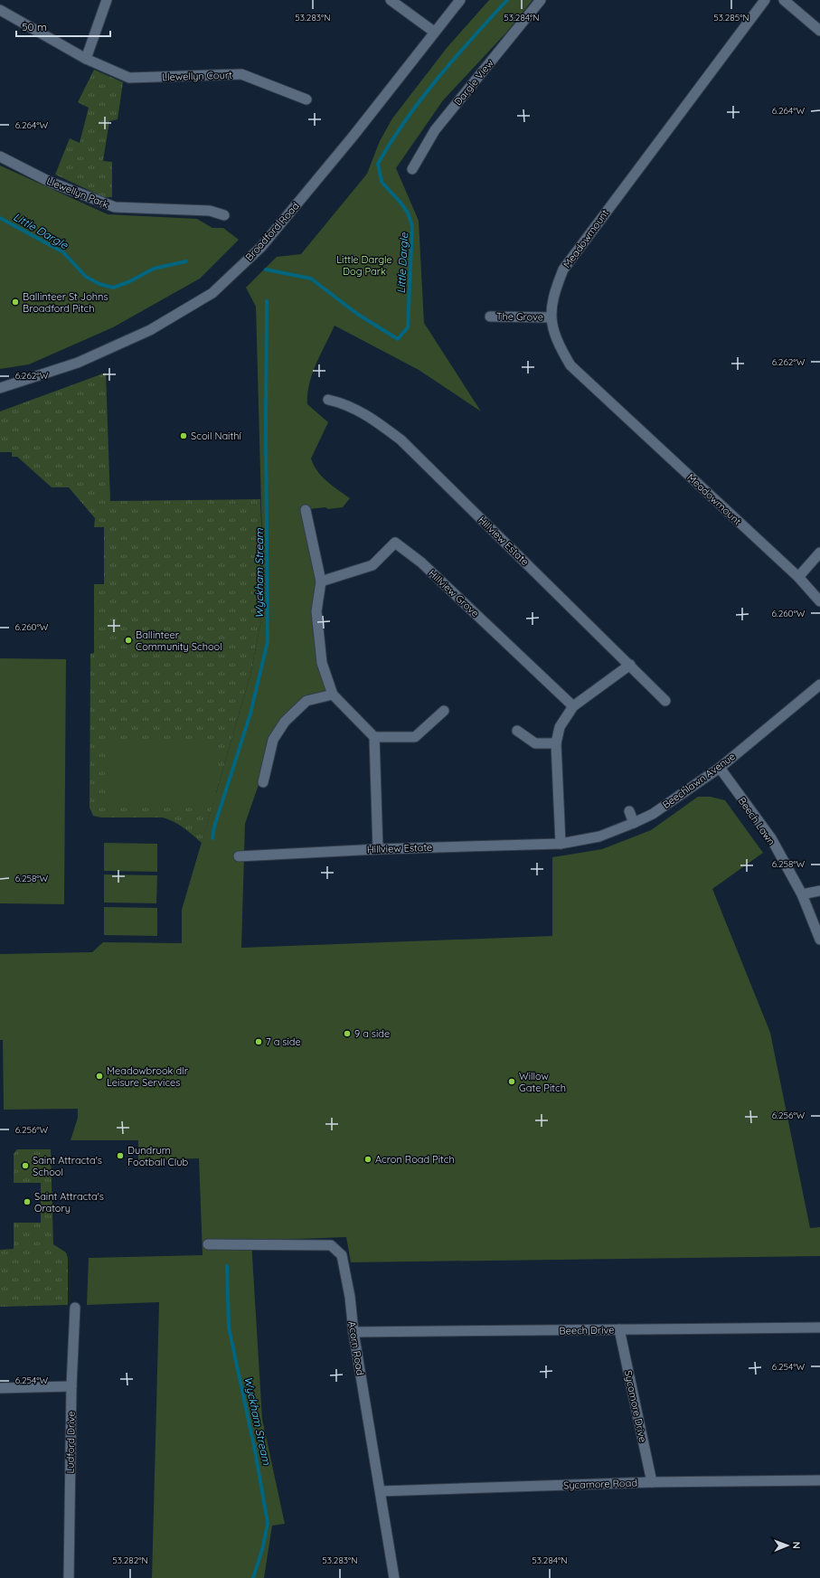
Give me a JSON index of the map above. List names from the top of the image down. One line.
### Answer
{"streets":{"street":["Llewellyn Court","Dargle View","Llewellyn Park","Broadford Road","Meadowmount","The Grove","Hillview Estate","Hillview Grove","Beechlawn Avenue","Beech Lawn","Beech Drive","Acorn Road","Sycamore Drive","Ludford Drive","Sycamore Road"]},"crossings":[["Meadowmount","The Grove"],["Hillview Estate","Beechlawn Avenue"],["Beechlawn Avenue","Beech Lawn"],["Beech Drive","Acorn Road"],["Beech Drive","Sycamore Drive"],["Acorn Road","Sycamore Road"],["Sycamore Drive","Sycamore Road"]],"water":["Little Dargle","Wyckham Stream"],"parks":["Little Dargle Dog Park"],"places":["Ballinteer St Johns Broadford Pitch","Scoil Naithí","Ballinteer Community School","9 a side","7 a side","Meadowbrook dlr Leisure Services","Willow Gate Pitch","Dundrum Football Club","Acron Road Pitch","Saint Attracta's School","Saint Attracta's Oratory"],"scale_bar":"50 m","north":"right","coordinates":["53.283°N","53.284°N","53.285°N","6.264°W","6.262°W","6.260°W","6.258°W","6.256°W","6.254°W","53.282°N"]}
